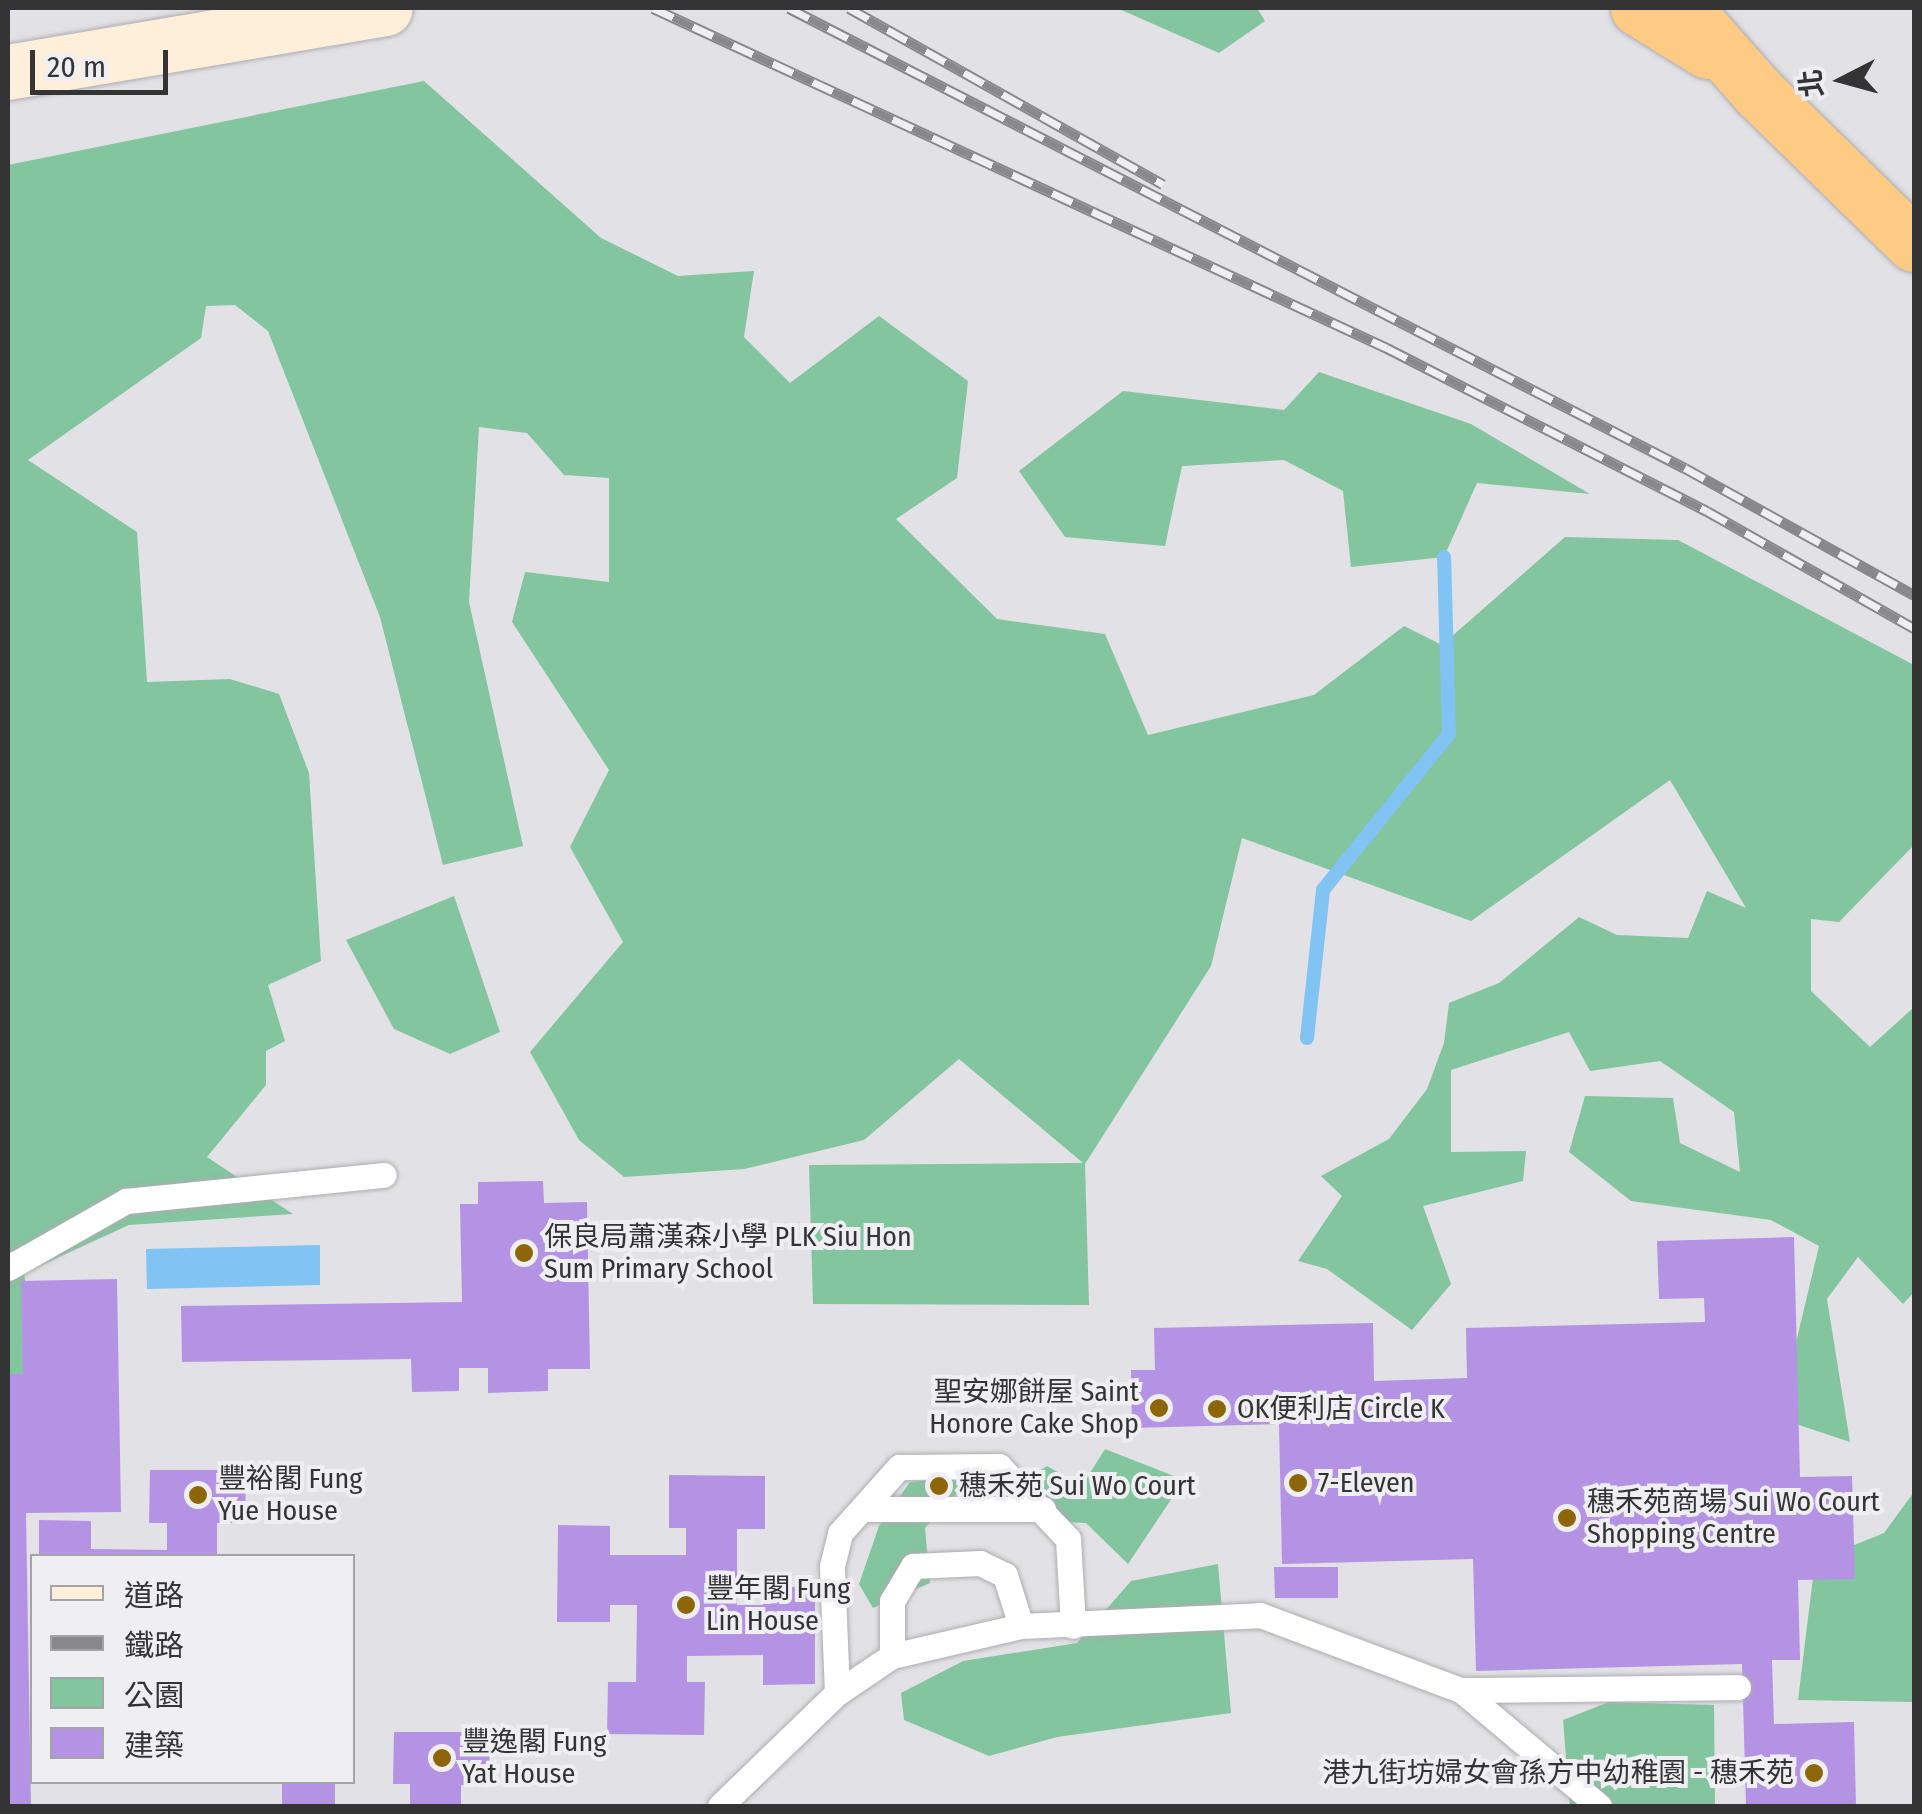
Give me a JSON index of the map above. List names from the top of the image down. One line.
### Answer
{"places":["保良局蕭漢森小學 PLK Siu Hon Sum Primary School","聖安娜餅屋 Saint Honore Cake Shop","OK便利店 Circle K","7-Eleven","穗禾苑 Sui Wo Court","豐裕閣 Fung Yue House","穗禾苑商場 Sui Wo Court Shopping Centre","豐年閣 Fung Lin House","豐逸閣 Fung Yat House","港九街坊婦女會孫方中幼稚園 - 穗禾苑"],"legend":["道路","鐵路","公園","建築"],"scale_bar":"20 m","north":"left"}
